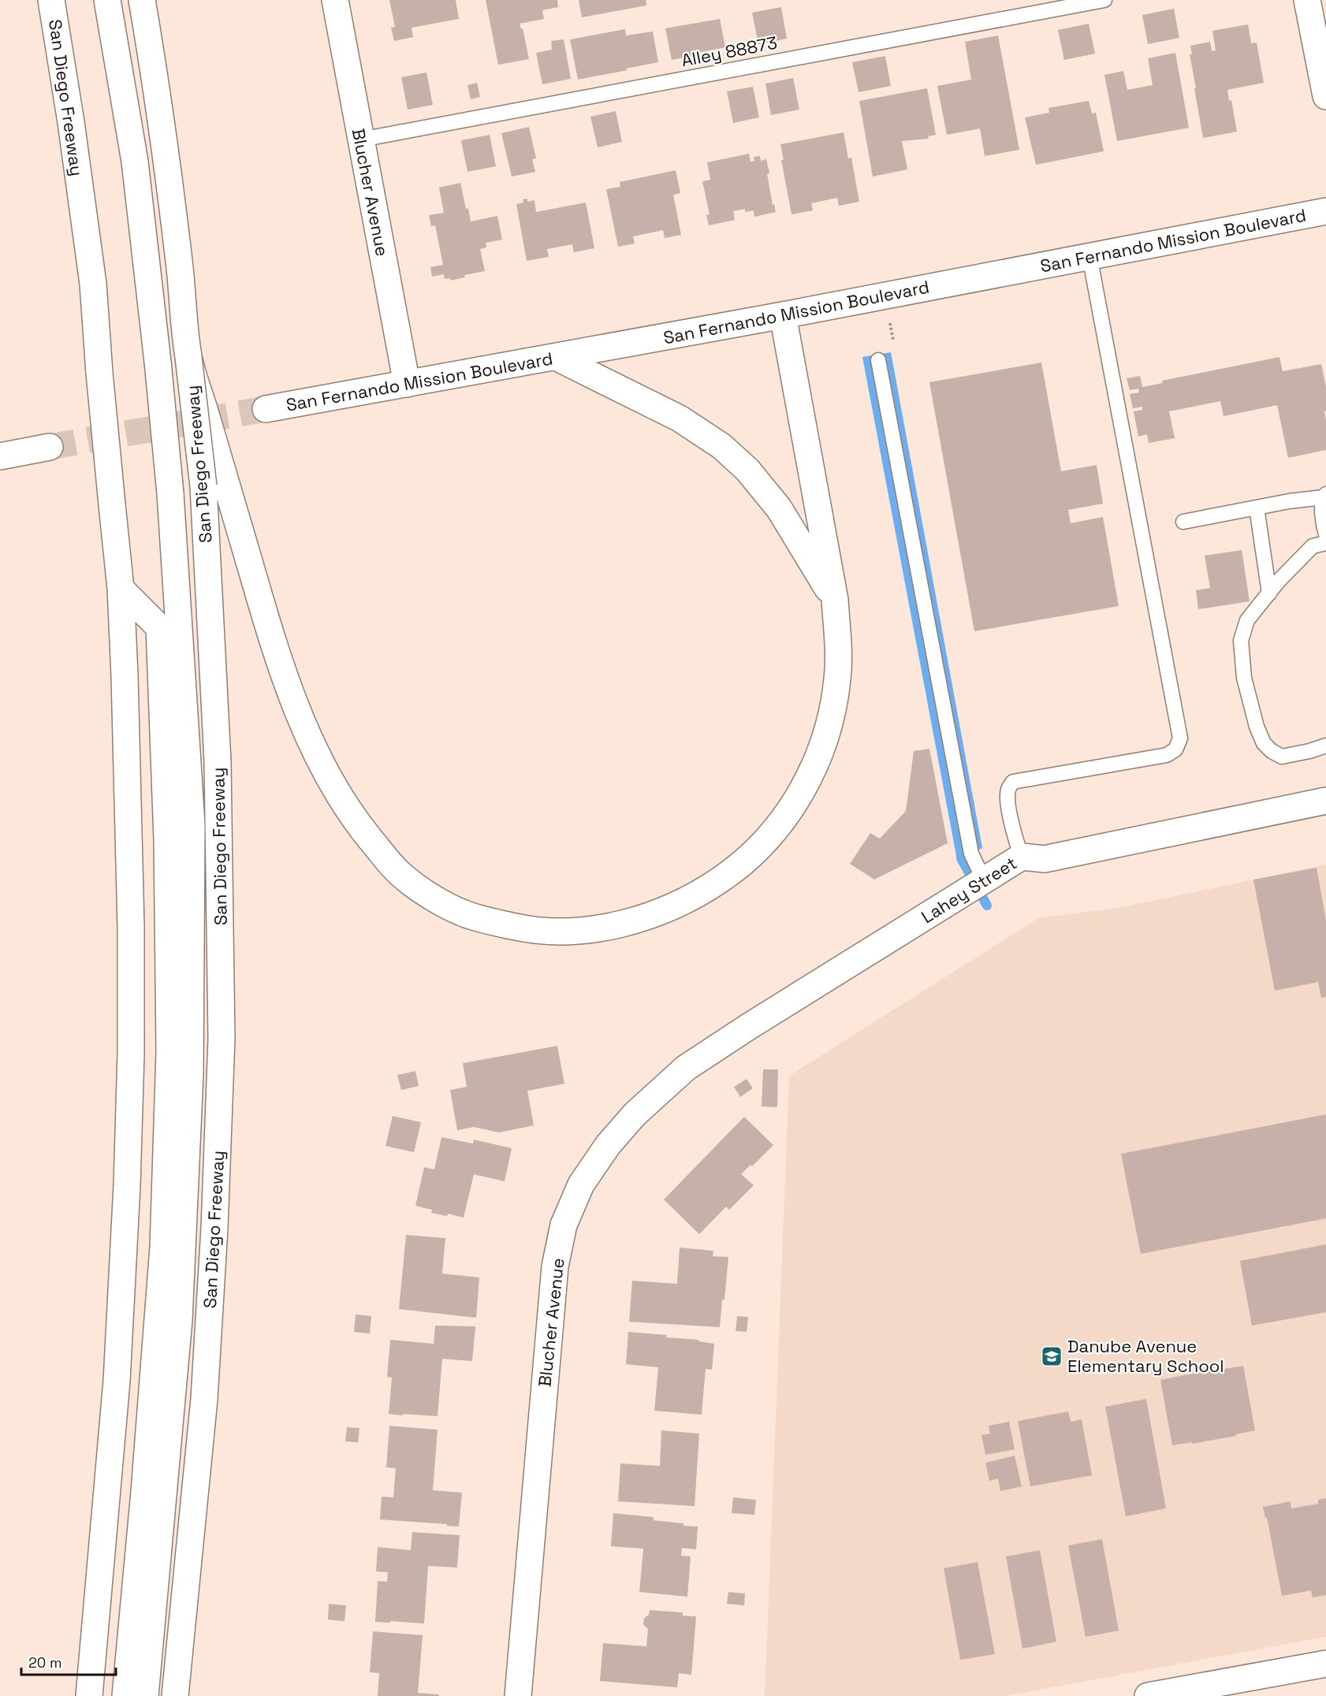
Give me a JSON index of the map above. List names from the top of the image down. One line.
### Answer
{"streets":{"main road":["San Diego Freeway","Blucher Avenue","San Fernando Mission Boulevard","Lahey Street"],"lane":["Alley 88873"]},"crossings":[["Alley 88873","Blucher Avenue"],["Blucher Avenue","San Fernando Mission Boulevard"],["Blucher Avenue","Lahey Street"]],"places":{"school or university":["Danube Avenue Elementary School"]},"scale_bar":"20 m"}
